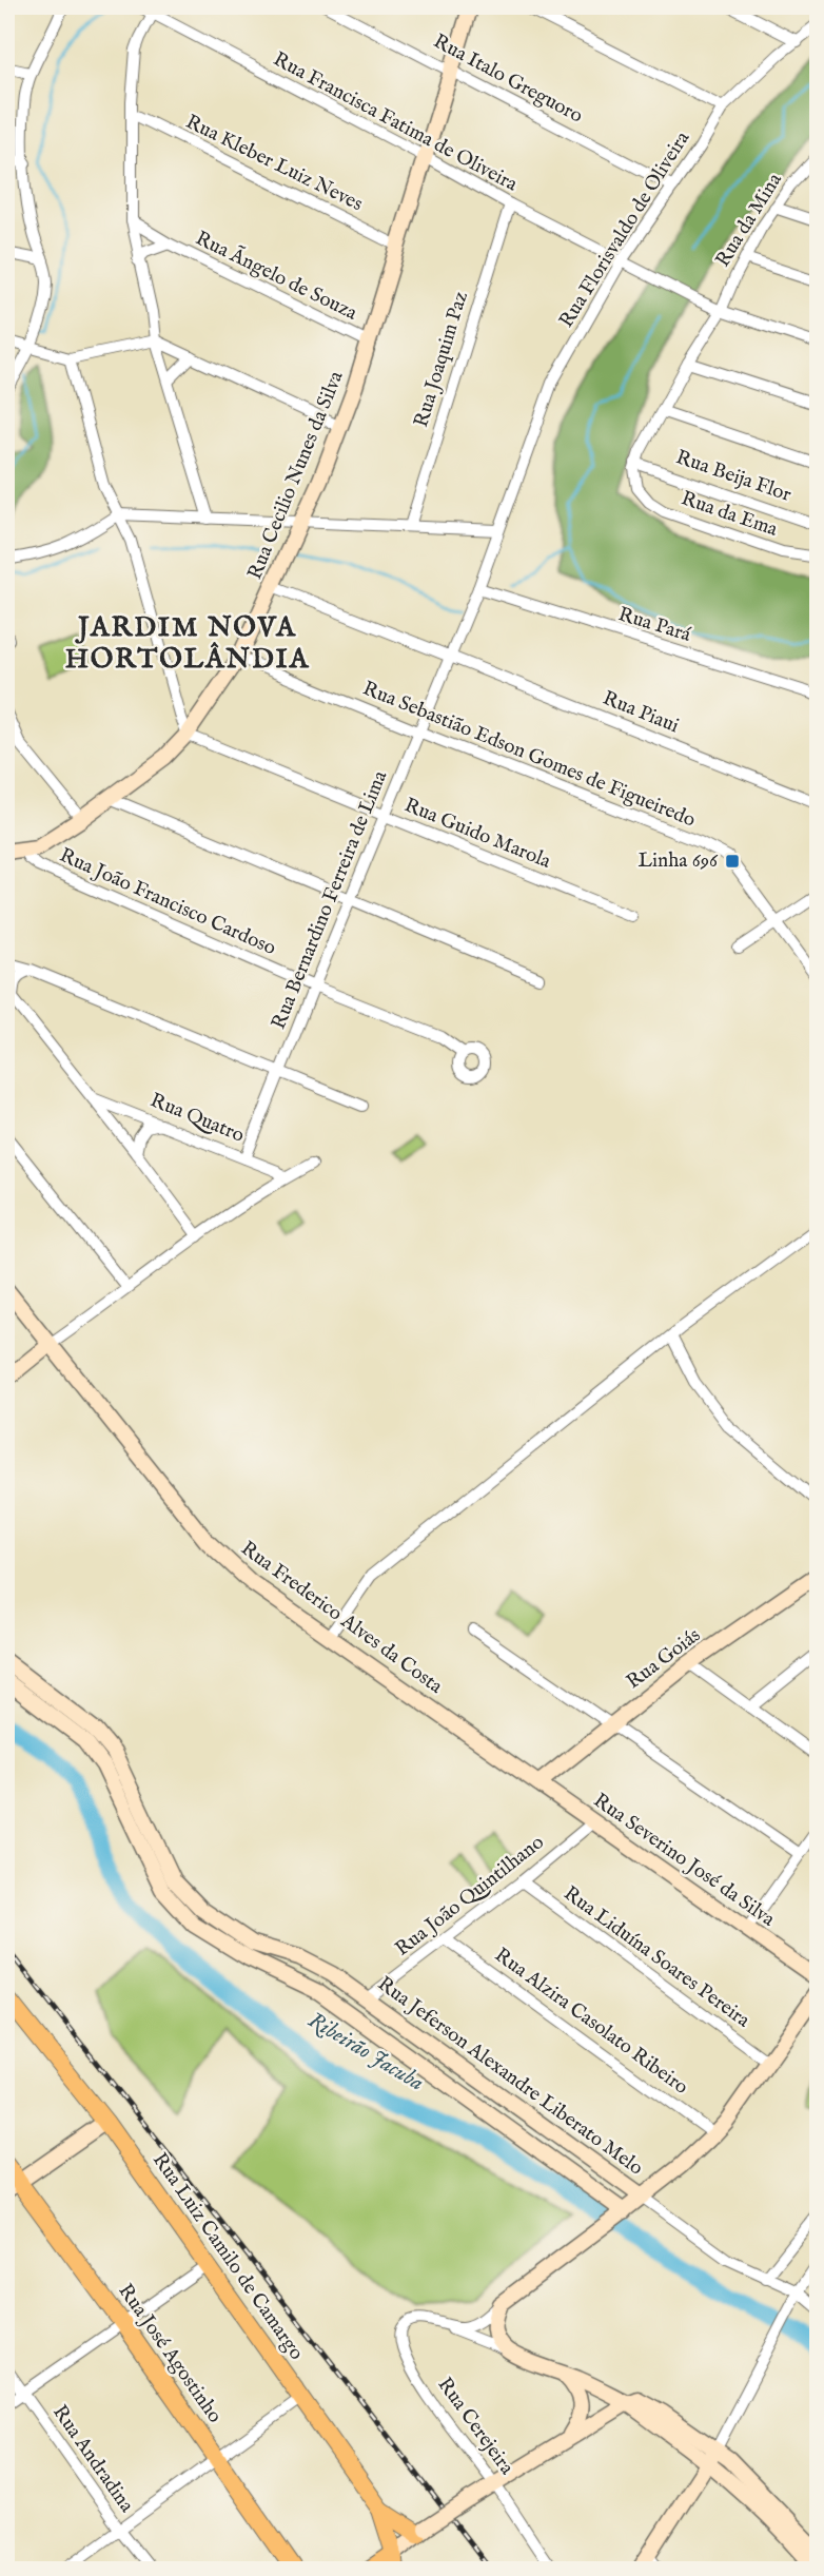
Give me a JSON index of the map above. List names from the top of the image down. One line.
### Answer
{"streets":{"main road":["Rua Cecilio Nunes da Silva","Rua Frederico Alves da Costa","Rua Goiás","Rua Severino José da Silva","Rua Jeferson Alexandre Liberato Melo","Rua Luiz Camilo de Camargo","Rua José Agostinho"],"street":["Rua Italo Greguoro","Rua Francisca Fatima de Oliveira","Rua Kleber Luiz Neves","Rua da Mina","Rua Florisvaldo de Oliveira","Rua Ãngelo de Souza","Rua Joaquim Paz","Rua Beija Flor","Rua da Ema","Rua Pará","Rua Piaui","Rua Sebastião Edson Gomes de Figueiredo","Rua Guido Marola","Rua Bernardino Ferreira de Lima","Rua João Francisco Cardoso","Rua Quatro","Rua João Quintilhano","Rua Liduína Soares Pereira","Rua Alzira Casolato Ribeiro","Rua Cerejeira","Rua Andradina"]},"crossings":[["Rua Italo Greguoro","Rua Florisvaldo de Oliveira"],["Rua Italo Greguoro","Rua Cecilio Nunes da Silva"],["Rua Francisca Fatima de Oliveira","Rua da Mina"],["Rua Francisca Fatima de Oliveira","Rua Florisvaldo de Oliveira"],["Rua Francisca Fatima de Oliveira","Rua Joaquim Paz"],["Rua Francisca Fatima de Oliveira","Rua Cecilio Nunes da Silva"],["Rua Kleber Luiz Neves","Rua Cecilio Nunes da Silva"],["Rua da Mina","Rua Beija Flor"],["Rua da Mina","Rua da Ema"],["Rua Florisvaldo de Oliveira","Rua Pará"],["Rua Florisvaldo de Oliveira","Rua Piaui"],["Rua Florisvaldo de Oliveira","Rua Bernardino Ferreira de Lima"],["Rua Ãngelo de Souza","Rua Cecilio Nunes da Silva"],["Rua Cecilio Nunes da Silva","Rua Piaui"],["Rua Cecilio Nunes da Silva","Rua Sebastião Edson Gomes de Figueiredo"],["Rua Cecilio Nunes da Silva","Rua Guido Marola"],["Rua Cecilio Nunes da Silva","Rua João Francisco Cardoso"],["Rua Beija Flor","Rua da Ema"],["Rua Piaui","Rua Bernardino Ferreira de Lima"],["Rua Sebastião Edson Gomes de Figueiredo","Rua Bernardino Ferreira de Lima"],["Rua Guido Marola","Rua Bernardino Ferreira de Lima"],["Rua Bernardino Ferreira de Lima","Rua João Francisco Cardoso"],["Rua Bernardino Ferreira de Lima","Rua Quatro"],["Rua Frederico Alves da Costa","Rua Goiás"],["Rua Frederico Alves da Costa","Rua Severino José da Silva"],["Rua Goiás","Rua Severino José da Silva"],["Rua Severino José da Silva","Rua João Quintilhano"],["Rua João Quintilhano","Rua Liduína Soares Pereira"],["Rua João Quintilhano","Rua Alzira Casolato Ribeiro"],["Rua João Quintilhano","Rua Jeferson Alexandre Liberato Melo"]],"districts":["JARDIM NOVA HORTOLÂNDIA"],"water":["Ribeirão Jacuba"],"places":{"transit":["Linha 696"]}}
